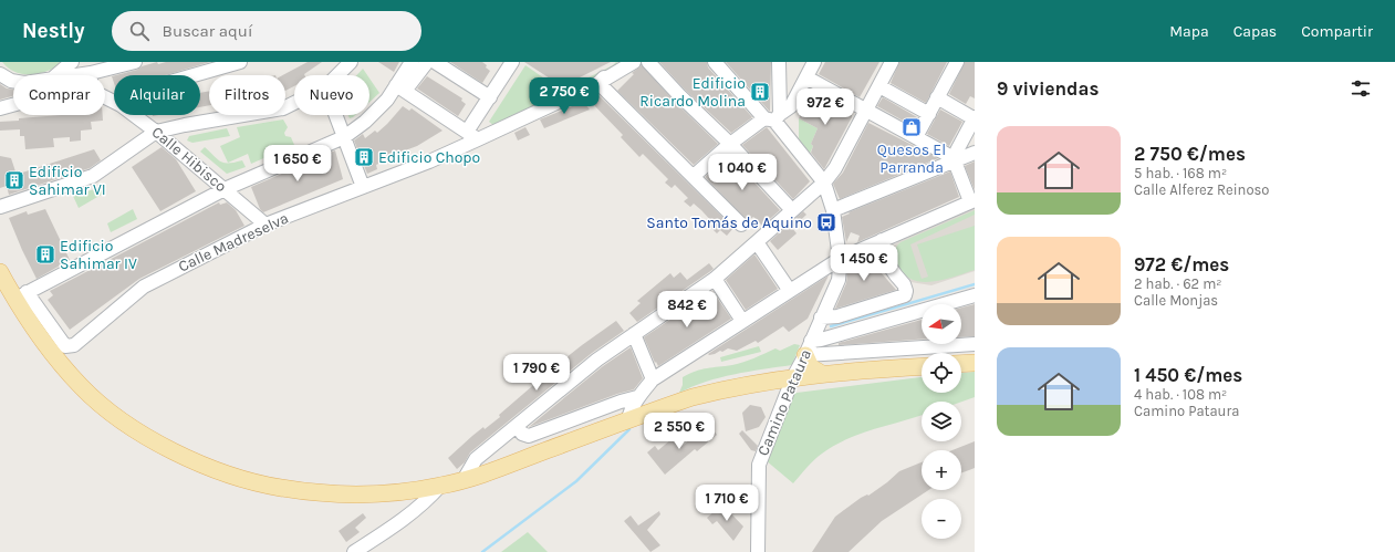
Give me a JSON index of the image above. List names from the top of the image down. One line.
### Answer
{"streets":{"street":["Calle Hibisco","Calle Madreselva","Camino Pataura"]},"crossings":[["Calle Hibisco","Calle Madreselva"]],"places":{"building":["Edificio Ricardo Molina","Edificio Chopo","Edificio Sahimar VI","Edificio Sahimar IV"],"shop":["Quesos El Parranda"],"bus stop":["Santo Tomás de Aquino"]},"north":"left","page":{"header":"Nestly","search":"Buscar aquí","nav":["Mapa","Capas","Compartir"],"heading":"9 viviendas","chip":["Comprar","Alquilar","Filtros","Nuevo"],"price":["2 750 €","972 €","1 650 €","1 040 €","1 450 €","842 €","1 790 €","2 550 €","1 710 €"],"list":[{"name":"2 750 €/mes","note":"5 hab. · 168 m² · Calle Alferez Reinoso"},{"name":"972 €/mes","note":"2 hab. · 62 m² · Calle Monjas"},{"name":"1 450 €/mes","note":"4 hab. · 108 m² · Camino Pataura"}],"map_buttons":["+","−"]}}
